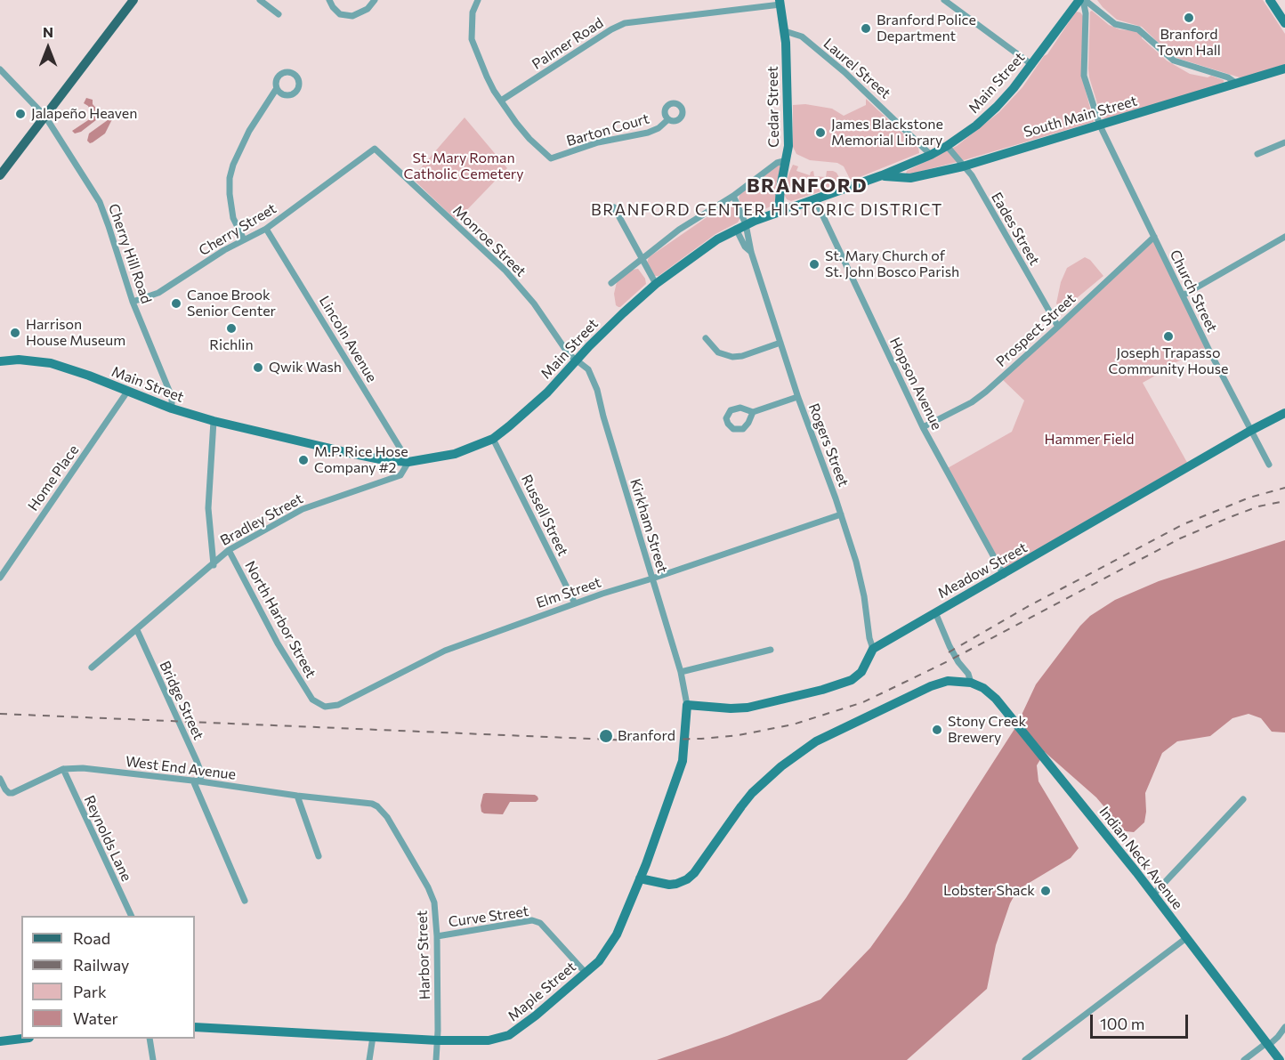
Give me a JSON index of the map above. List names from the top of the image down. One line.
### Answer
{"streets":{"street":["Palmer Road","Laurel Street","Main Street","Cedar Street","South Main Street","Barton Court","Eades Street","Cherry Street","Monroe Street","Cherry Hill Road","Church Street","Prospect Street","Lincoln Avenue","Hopson Avenue","Rogers Street","Home Place","Russell Street","Bradley Street","Kirkham Street","Meadow Street","Elm Street","North Harbor Street","Bridge Street","West End Avenue","Reynolds Lane","Indian Neck Avenue","Curve Street","Harbor Street","Maple Street"]},"crossings":[["Palmer Road","Cedar Street"],["Palmer Road","Barton Court"],["Laurel Street","Main Street"],["Laurel Street","Cedar Street"],["Main Street","Cedar Street"],["Main Street","South Main Street"],["Main Street","Eades Street"],["Main Street","Monroe Street"],["Main Street","Cherry Hill Road"],["Main Street","Church Street"],["Main Street","Lincoln Avenue"],["Main Street","Hopson Avenue"],["Main Street","Rogers Street"],["Main Street","Home Place"],["Main Street","Russell Street"],["Main Street","Bradley Street"],["Main Street","Kirkham Street"],["South Main Street","Eades Street"],["South Main Street","Church Street"],["Eades Street","Prospect Street"],["Cherry Street","Monroe Street"],["Cherry Street","Cherry Hill Road"],["Cherry Street","Lincoln Avenue"],["Monroe Street","Kirkham Street"],["Church Street","Prospect Street"],["Church Street","Meadow Street"],["Prospect Street","Hopson Avenue"],["Lincoln Avenue","Bradley Street"],["Hopson Avenue","Meadow Street"],["Rogers Street","Meadow Street"],["Rogers Street","Elm Street"],["Russell Street","Elm Street"],["Bradley Street","North Harbor Street"],["Bradley Street","Bridge Street"],["Kirkham Street","Elm Street"],["Kirkham Street","Maple Street"],["Meadow Street","Indian Neck Avenue"],["Elm Street","North Harbor Street"],["Bridge Street","West End Avenue"],["West End Avenue","Reynolds Lane"],["West End Avenue","Harbor Street"],["Curve Street","Harbor Street"],["Curve Street","Maple Street"],["Harbor Street","Maple Street"]],"districts":["BRANFORD","BRANFORD CENTER HISTORIC DISTRICT"],"parks":["St. Mary Roman Catholic Cemetery","Hammer Field"],"places":["Branford Town Hall","Branford Police Department","Jalapeño Heaven","James Blackstone Memorial Library","St. Mary Church of St. John Bosco Parish","Canoe Brook Senior Center","Richlin","Harrison House Museum","Joseph Trapasso Community House","Qwik Wash","M.P. Rice Hose Company #2","Stony Creek Brewery","Branford","Lobster Shack"],"legend":["Road","Railway","Park","Water"],"scale_bar":"100 m","north":"top"}
